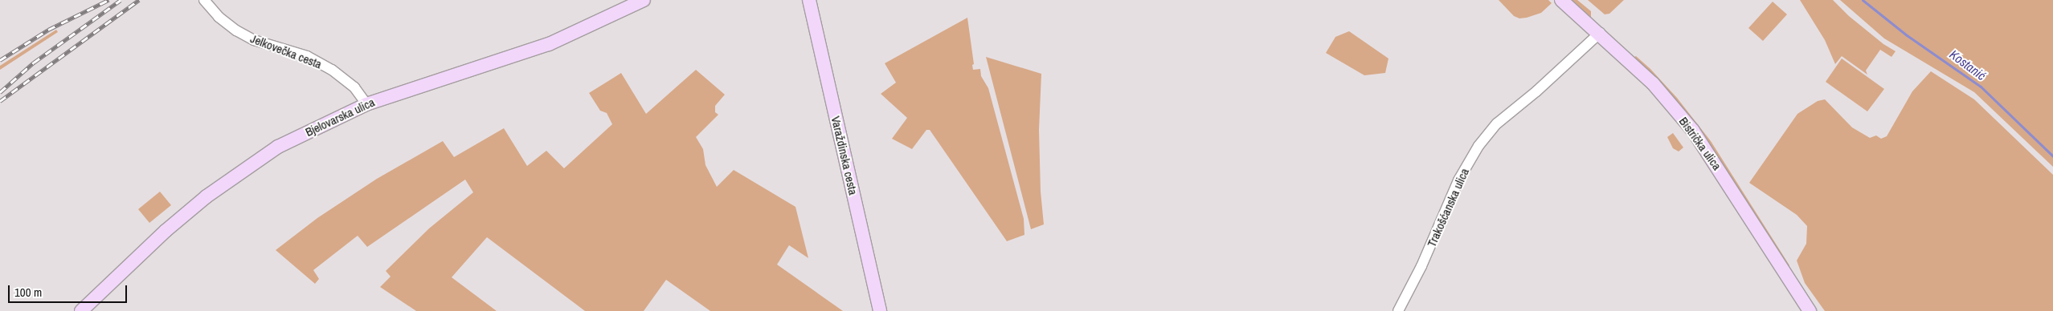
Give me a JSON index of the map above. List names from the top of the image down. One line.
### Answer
{"streets":{"main road":["Bjelovarska ulica","Bistrička ulica","Varaždinska cesta"],"street":["Jelkovečka cesta","Trakošćanska ulica"]},"crossings":[["Jelkovečka cesta","Bjelovarska ulica"],["Bistrička ulica","Trakošćanska ulica"]],"water":["Kostanić"],"scale_bar":"100 m"}
